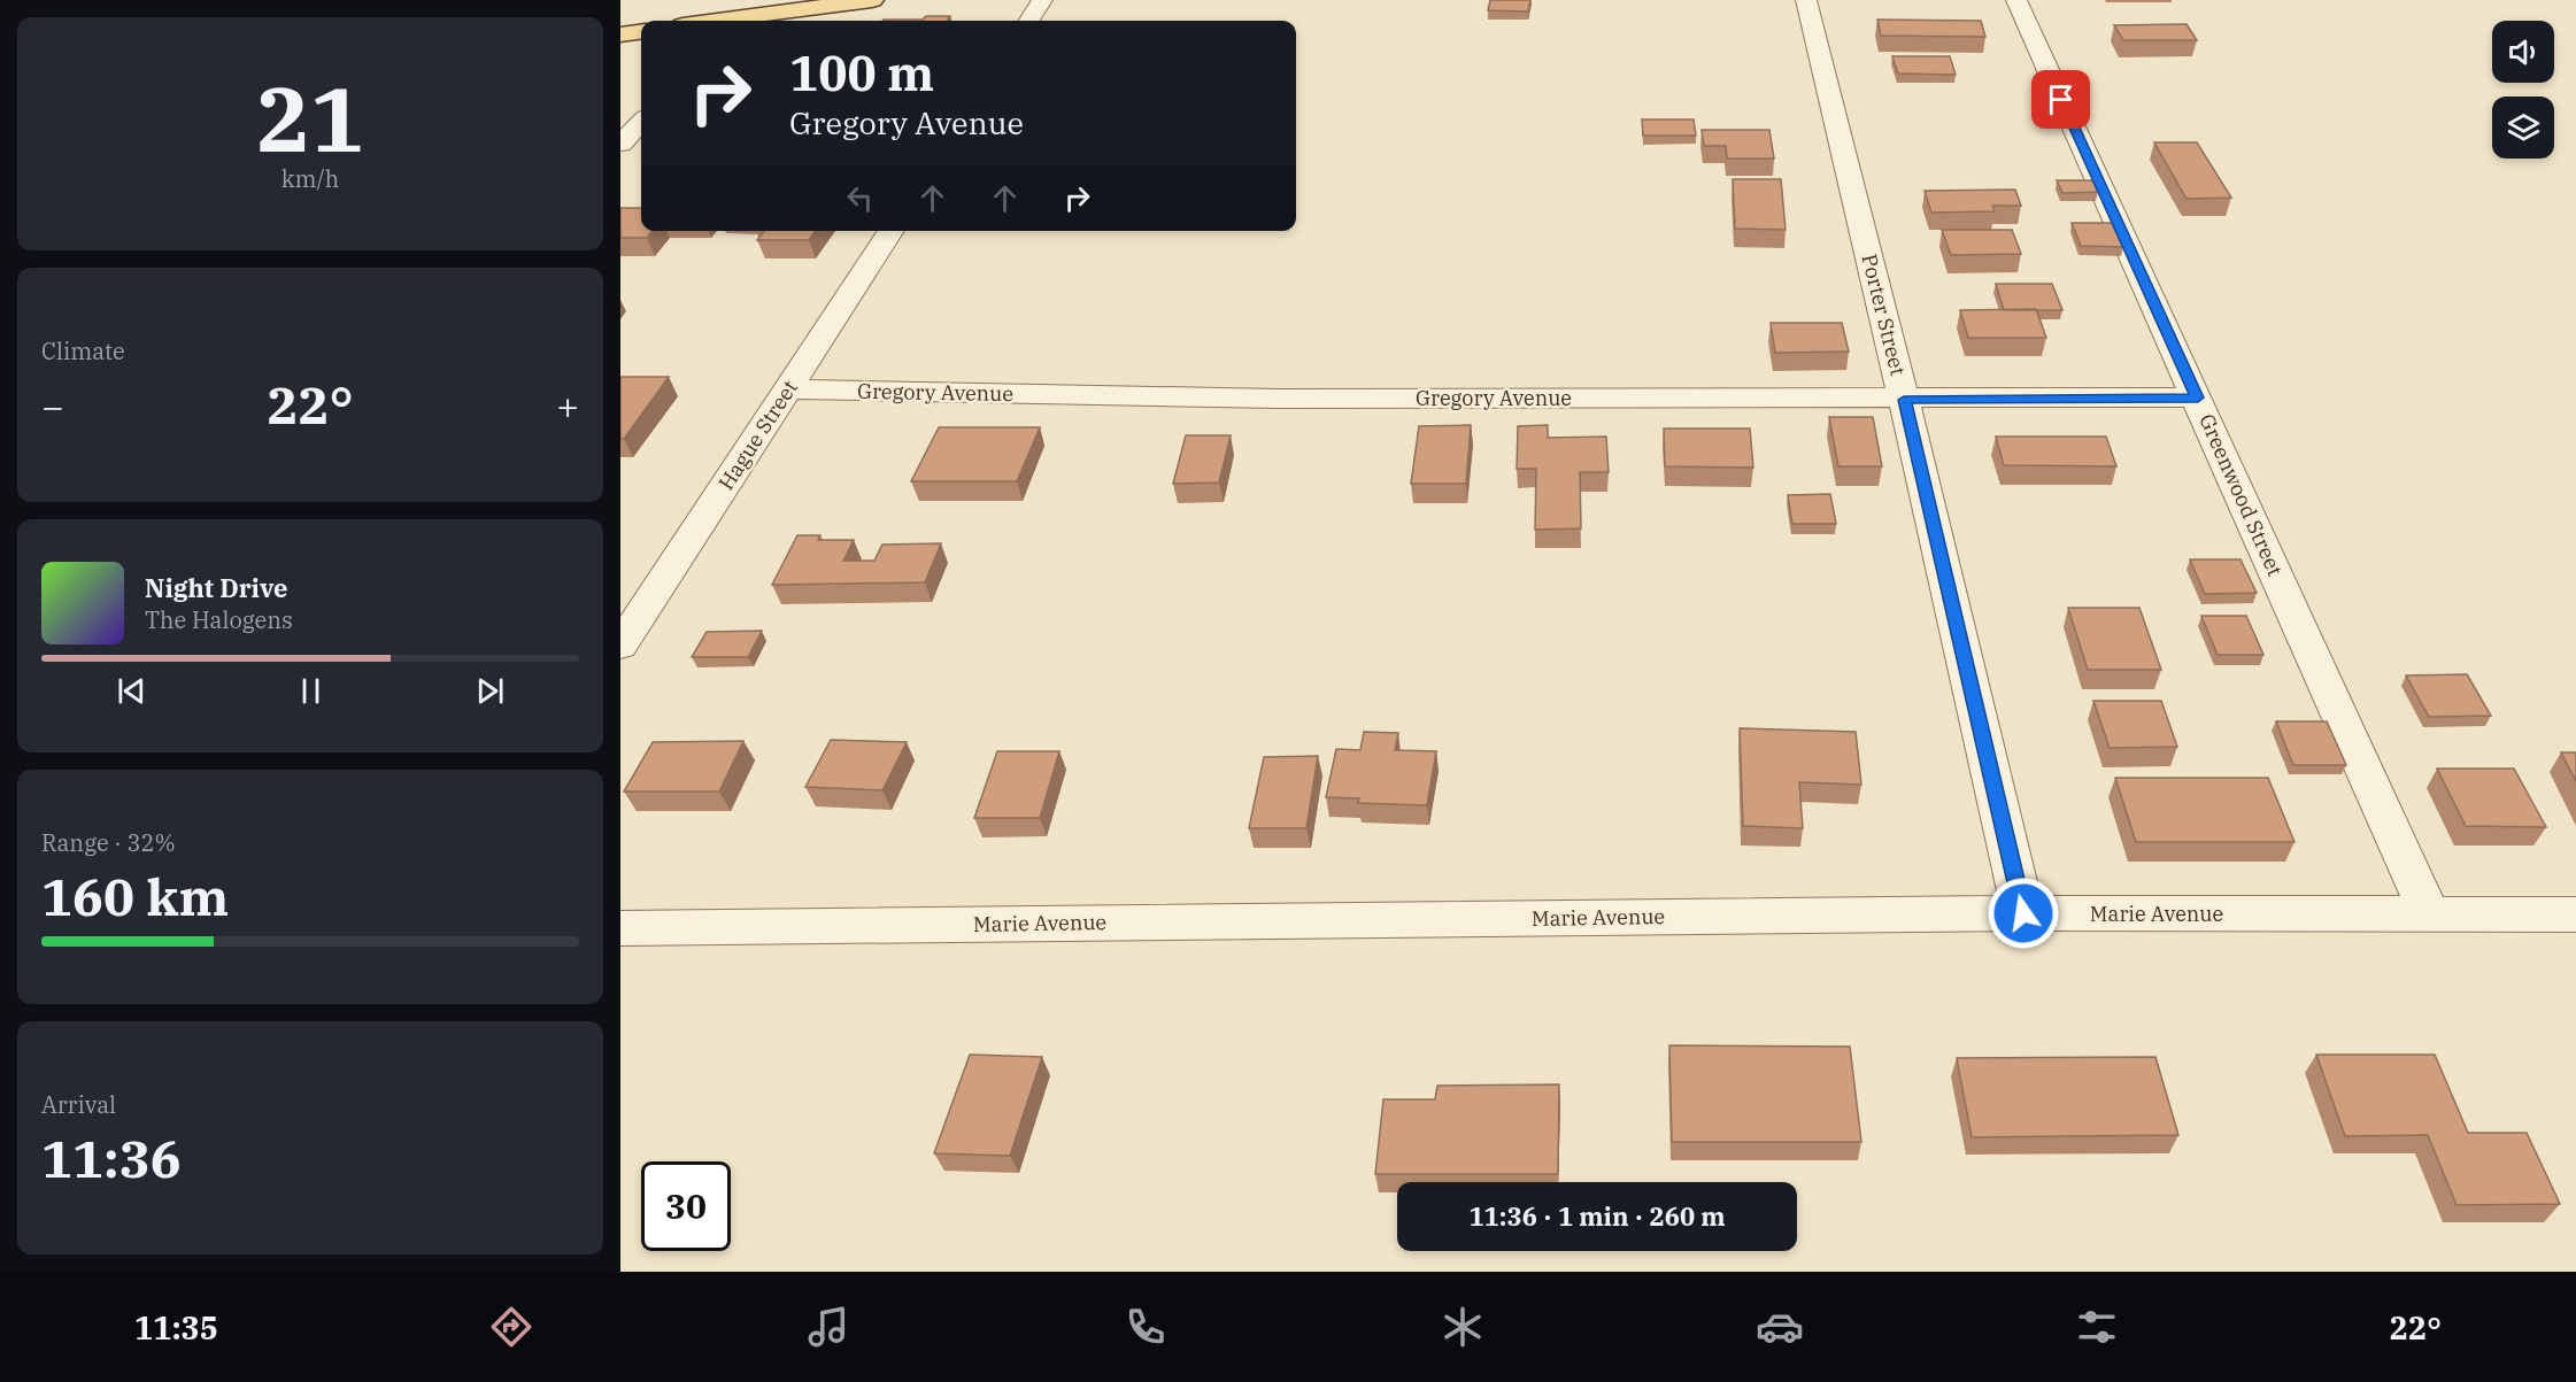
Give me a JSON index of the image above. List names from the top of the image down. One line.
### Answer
{"streets":{"street":["Porter Street","Gregory Avenue","Hague Street","Greenwood Street","Marie Avenue"]},"crossings":[["Porter Street","Gregory Avenue"],["Porter Street","Marie Avenue"],["Gregory Avenue","Hague Street"],["Gregory Avenue","Greenwood Street"],["Greenwood Street","Marie Avenue"]],"page":{"tile":[["21","km/h"],"Climate",["Range · 32%","160 km"],["Arrival","11:36"]],"turn":["100 m","Gregory Avenue"],"heat":["−","22°","+"],"song":["Night Drive","The Halogens"],"limit":"30","trip":"11:36 · 1 min · 260 m","tabs":["11:35","22°"]}}
